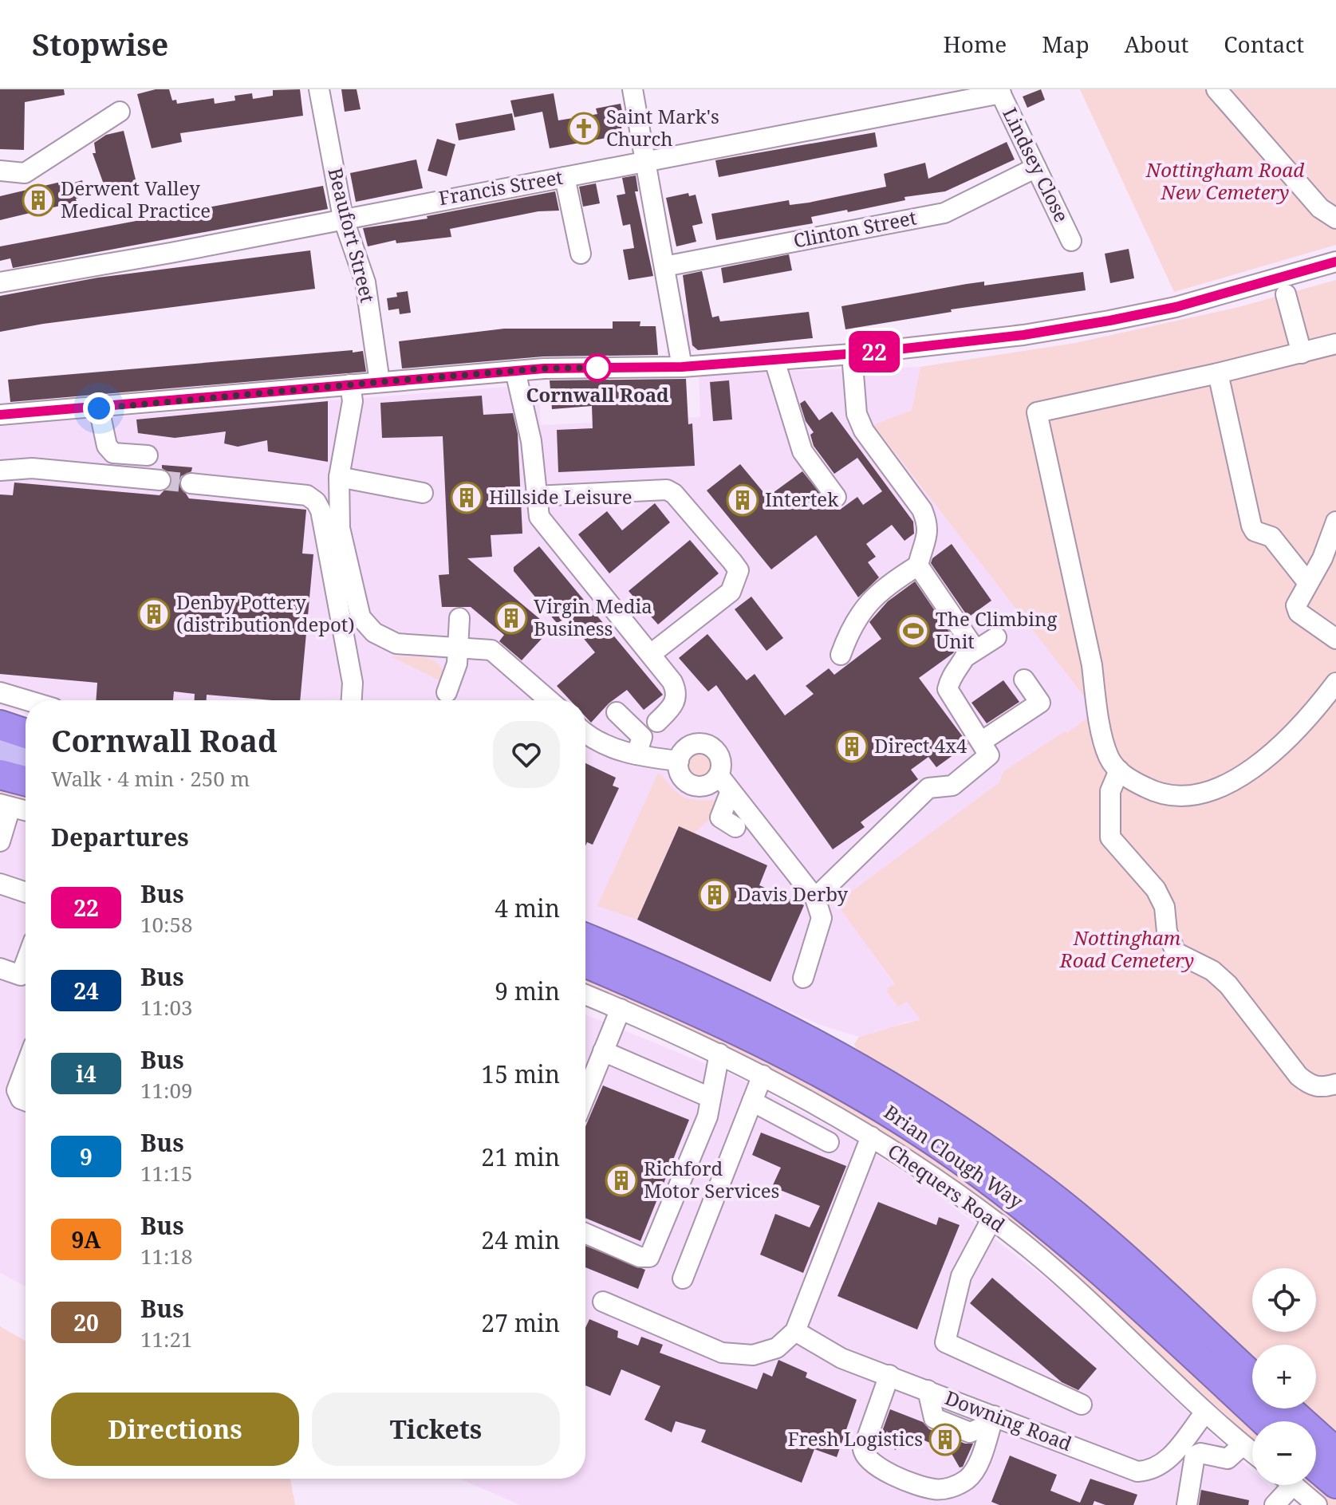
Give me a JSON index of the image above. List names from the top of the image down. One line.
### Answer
{"streets":{"highway":["Brian Clough Way"],"street":["Lindsey Close","Francis Street","Clinton Street","Beaufort Street","Chequers Road","Downing Road"]},"crossings":[["Lindsey Close","Francis Street"],["Lindsey Close","Clinton Street"],["Francis Street","Beaufort Street"],["Chequers Road","Downing Road"]],"parks":["Nottingham Road New Cemetery","Nottingham Road Cemetery"],"places":{"church":["Saint Mark's Church"],"building":["Derwent Valley Medical Practice","Hillside Leisure","Intertek","Denby Pottery (distribution depot)","Virgin Media Business","Direct 4x4","Davis Derby","Richford Motor Services","Fresh Logistics"],"other":["Cornwall Road"],"sports":["The Climbing Unit"]},"lines":["bus line 22"],"page":{"header":"Stopwise","nav":["Home","Map","About","Contact"],"on_map":"22","heading":[["Cornwall Road","Walk · 4 min · 250 m"],"Departures"],"list":[{"mark":"22","name":"Bus","note":"10:58","value":"4 min"},{"mark":"24","name":"Bus","note":"11:03","value":"9 min"},{"mark":"i4","name":"Bus","note":"11:09","value":"15 min"},{"mark":"9","name":"Bus","note":"11:15","value":"21 min"},{"mark":"9A","name":"Bus","note":"11:18","value":"24 min"},{"mark":"20","name":"Bus","note":"11:21","value":"27 min"}],"map_buttons":["+","−"],"buttons":["Directions","Tickets"]}}
